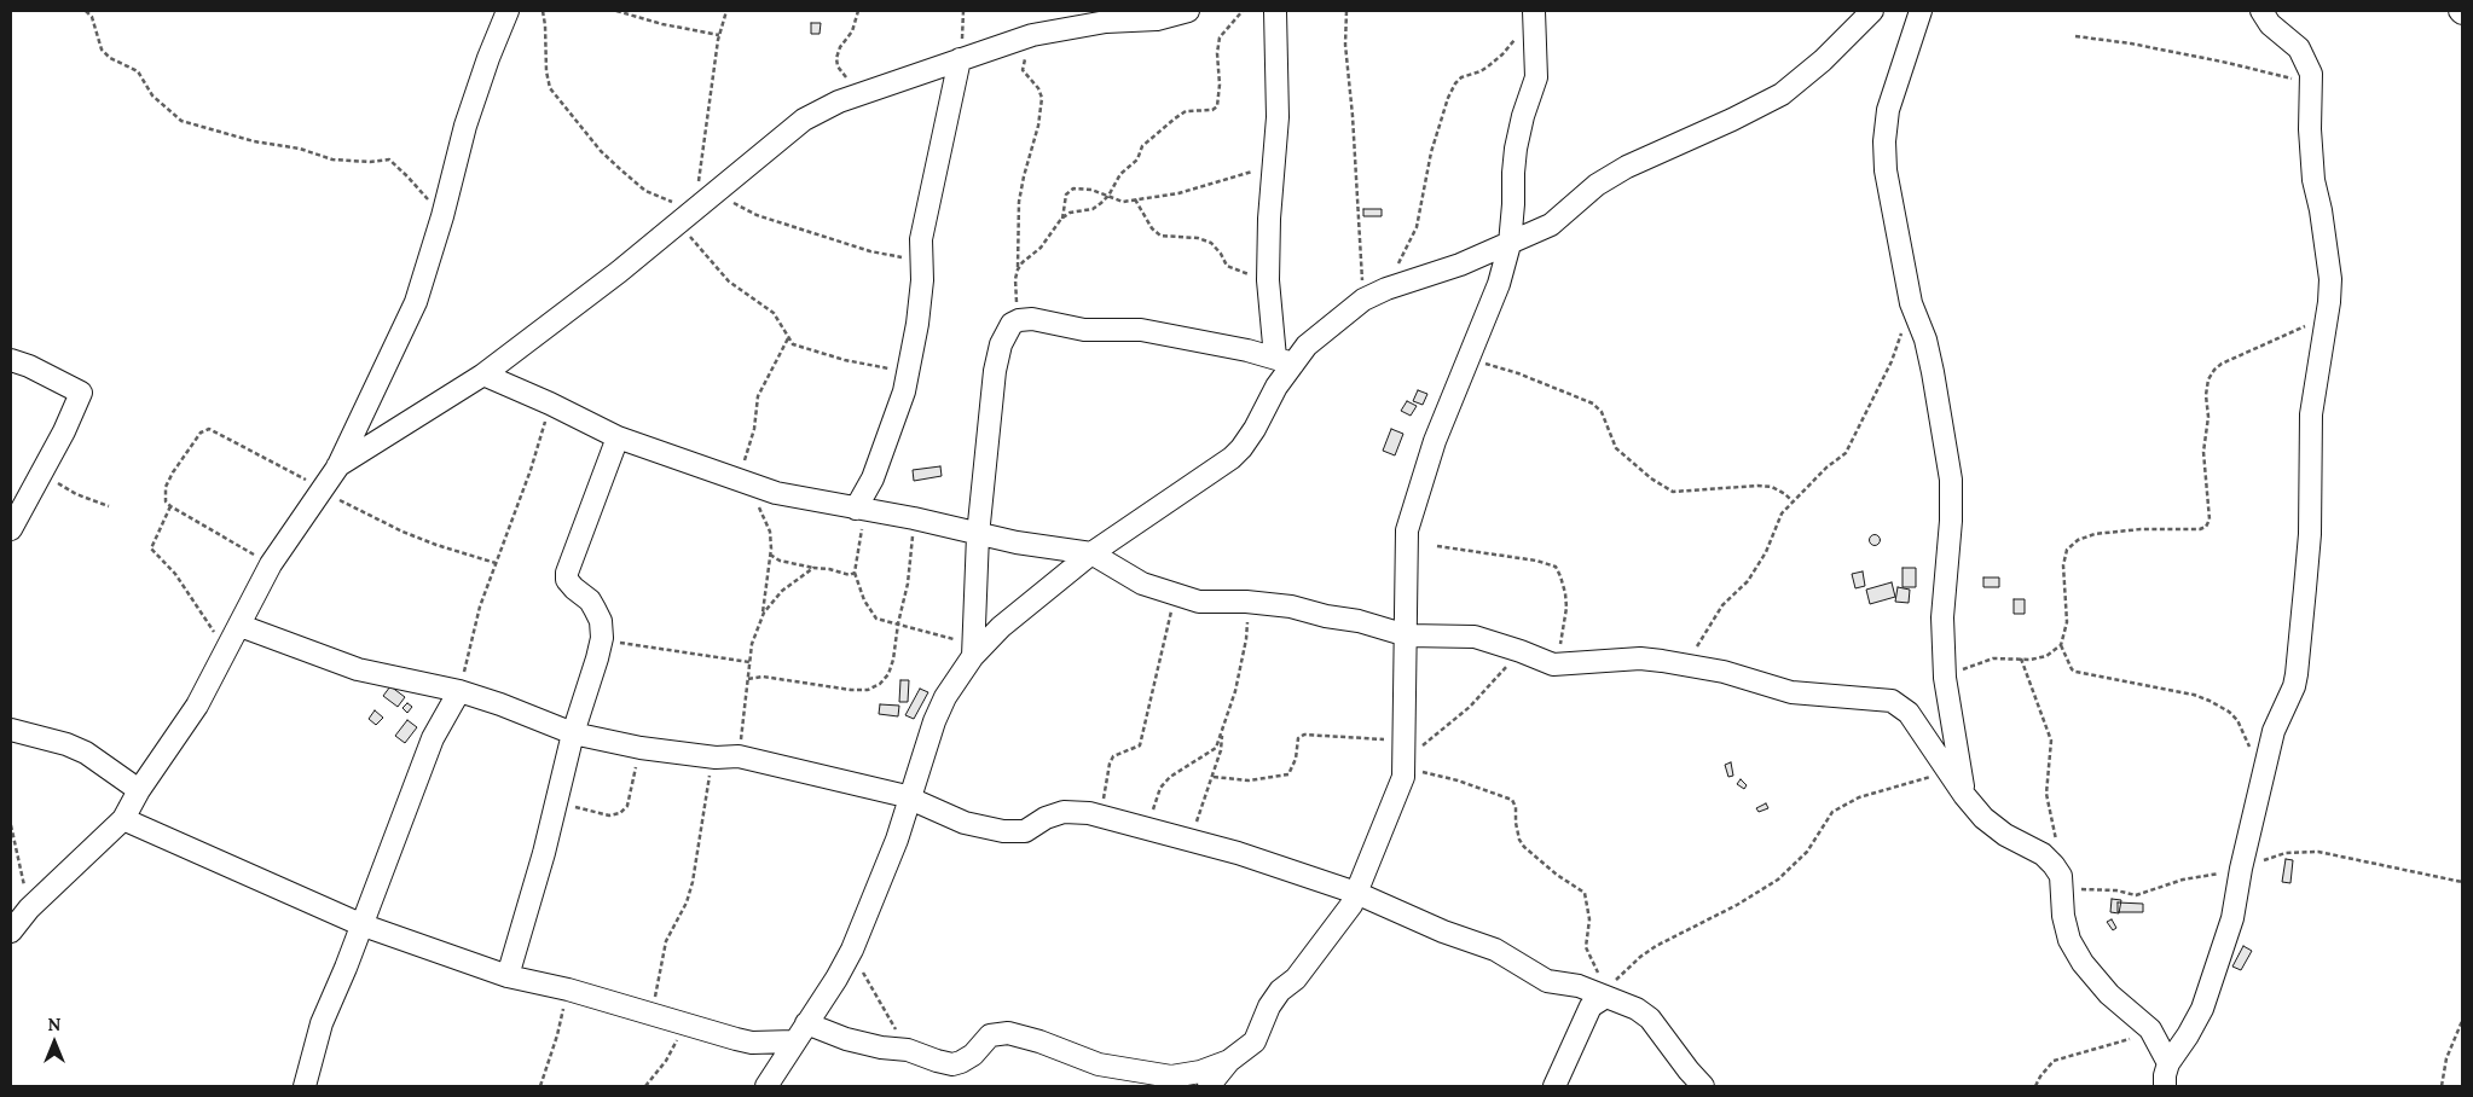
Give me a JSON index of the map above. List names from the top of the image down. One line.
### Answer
{"north":"top"}
